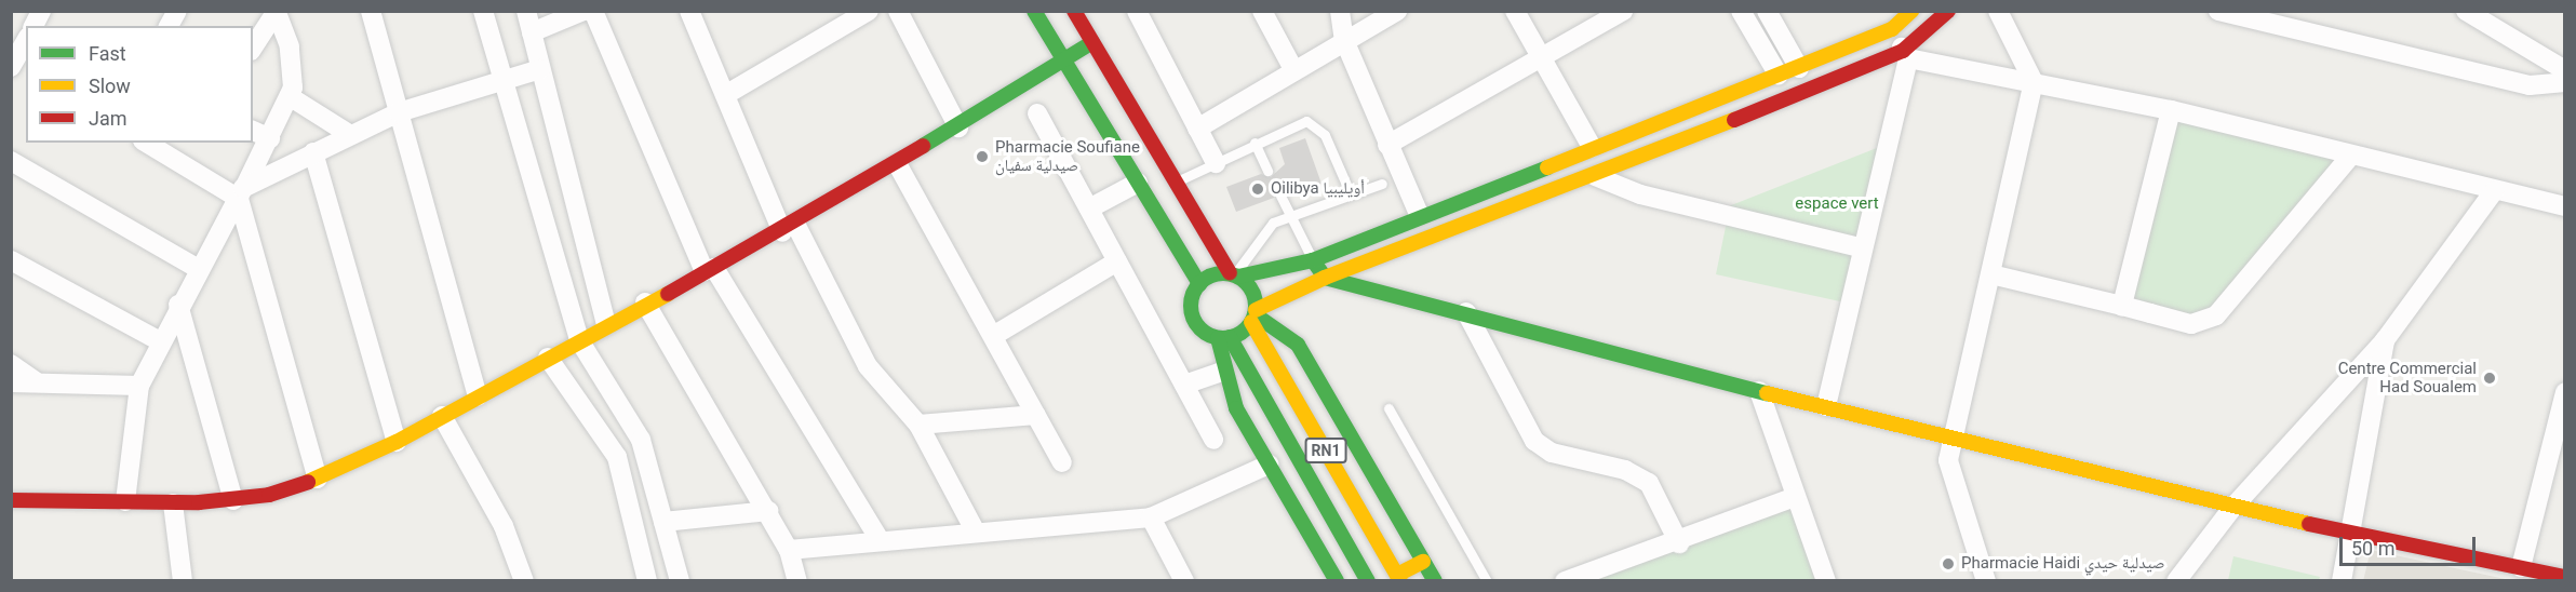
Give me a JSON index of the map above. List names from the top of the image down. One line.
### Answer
{"streets":{"street":["RN1"]},"parks":["espace vert"],"places":["Pharmacie Soufiane صيدلية سفيان","Oilibya أويليبيا","Centre Commercial Had Soualem","Pharmacie Haidi صيدلية حيدي"],"legend":["Fast","Slow","Jam"],"scale_bar":"50 m"}
